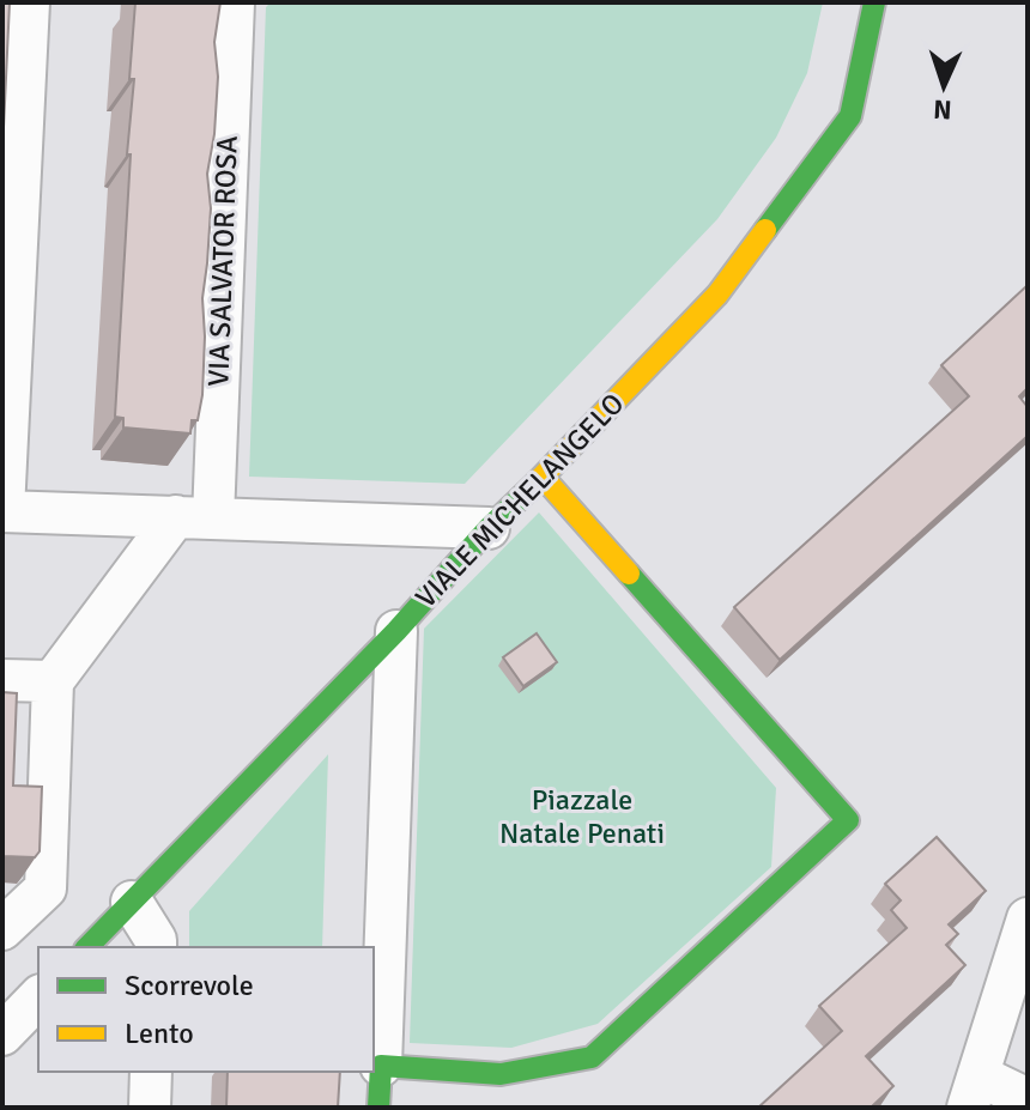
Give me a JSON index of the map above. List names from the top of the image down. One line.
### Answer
{"streets":{"street":["VIA SALVATOR ROSA","VIALE MICHELANGELO"]},"parks":["Piazzale Natale Penati"],"legend":["Scorrevole","Lento"],"north":"bottom"}
